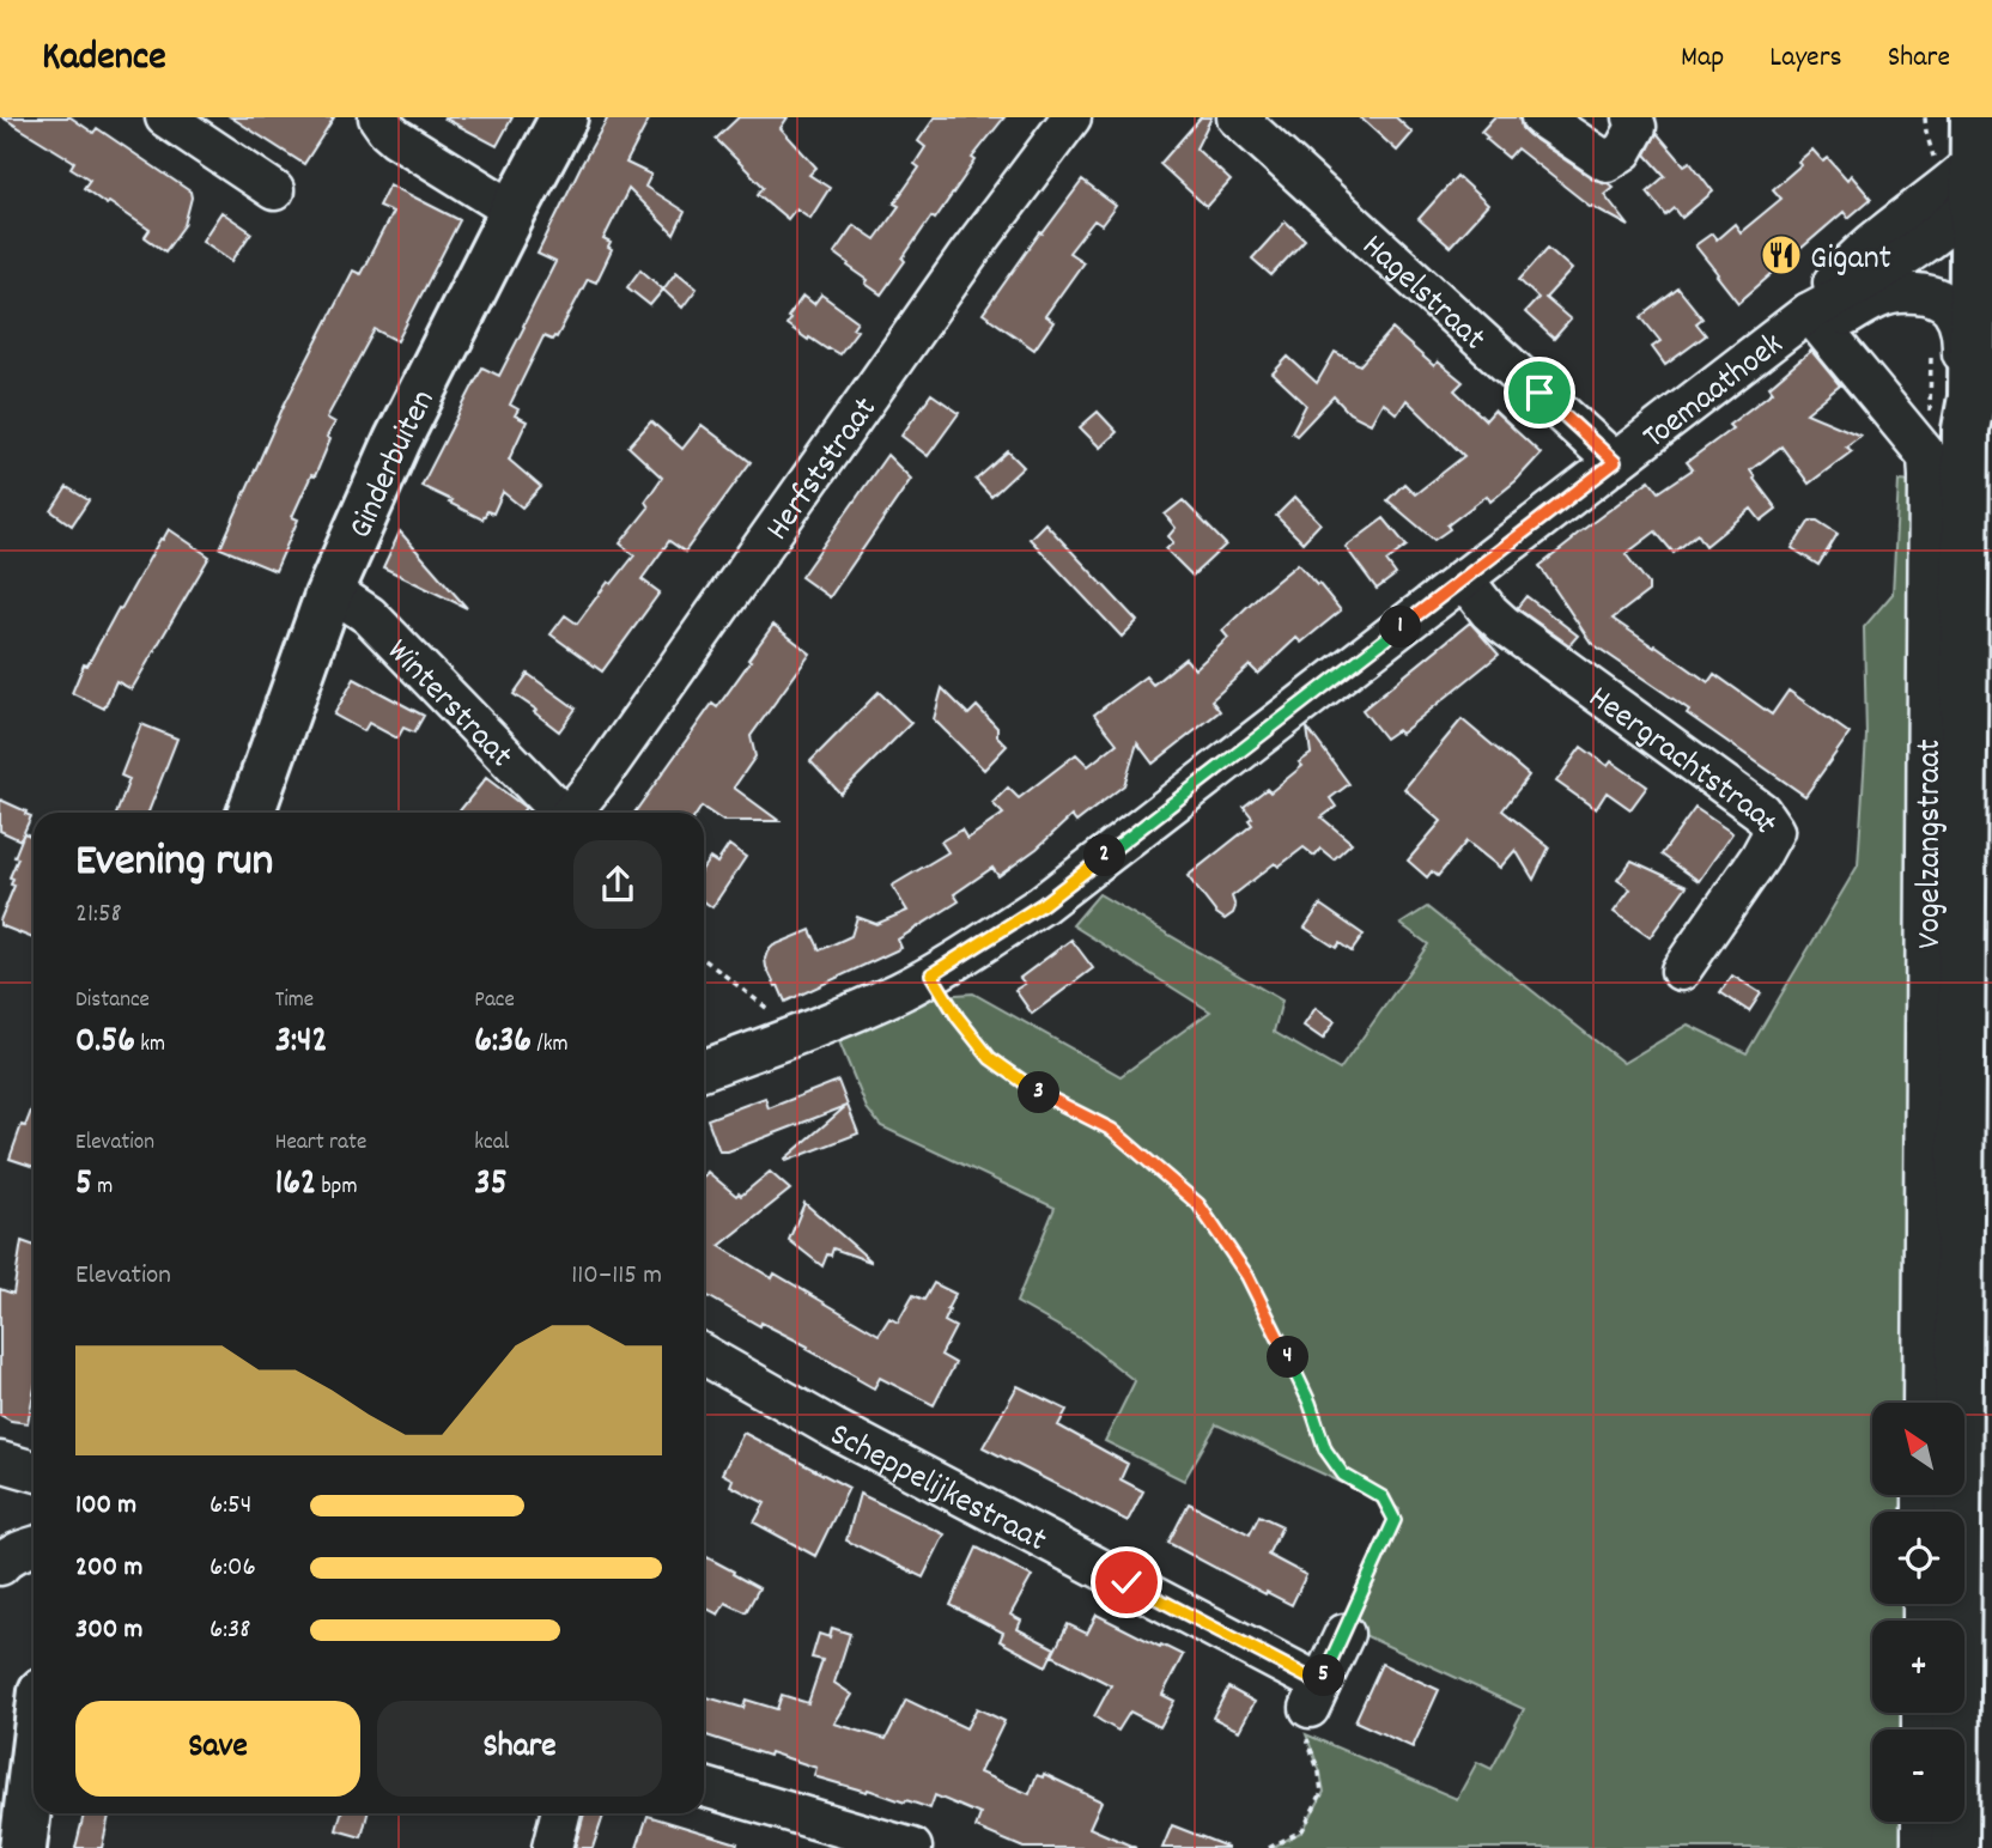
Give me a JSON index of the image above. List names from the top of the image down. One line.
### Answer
{"streets":{"main road":["Ginderbuiten"],"street":["Hagelstraat","Toemaathoek","Herfststraat","Winterstraat","Heergrachtstraat","Vogelzangstraat","Scheppelijkestraat"]},"crossings":[["Hagelstraat","Toemaathoek"],["Toemaathoek","Heergrachtstraat"],["Toemaathoek","Vogelzangstraat"],["Ginderbuiten","Winterstraat"]],"places":{"restaurant":["Gigant"]},"north":"top left","page":{"header":"Kadence","nav":["Map","Layers","Share"],"pins":["1","2","3","4","5"],"heading":["Evening run","21:58"],"stats":[["Distance","0.56 km"],["Time","3:42"],["Pace","6:36 /km"],["Elevation","5 m"],["Heart rate","162 bpm"],["kcal","35"]],"chart":["Elevation","110–115 m"],"map_buttons":["+","−"],"list":[{"name":"100 m","note":"6:54"},{"name":"200 m","note":"6:06"},{"name":"300 m","note":"6:38"}],"buttons":["Save","Share"]}}
